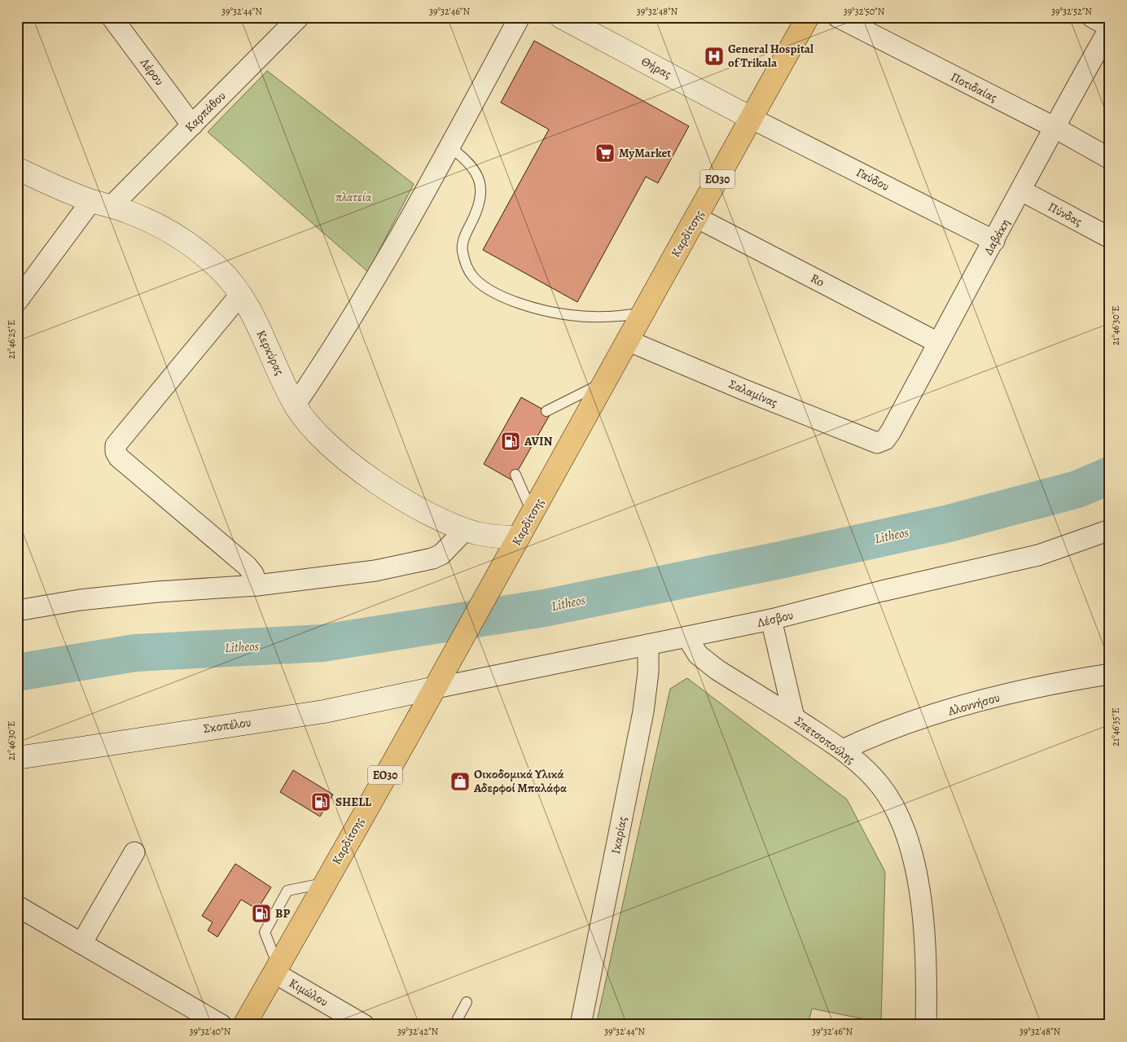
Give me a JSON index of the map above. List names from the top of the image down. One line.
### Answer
{"streets":{"main road":["ΕΟ30","Καρδίτσης"],"street":["Θήρας","Λέρου","Ποτιδαίας","Καρπάθου","Γαύδου","Πύνδας","Δαβάκη","Ro","Κερκύρας","Σαλαμίνας","Λέσβου","Αλοννήσου","Σκοπέλου","Σπετσοπούλης","Ικαρίας","Κιμώλου"]},"crossings":[["Θήρας","Γαύδου"],["Θήρας","Καρδίτσης"],["Λέρου","Καρπάθου"],["Ποτιδαίας","Δαβάκη"],["Καρπάθου","Κερκύρας"],["Γαύδου","Καρδίτσης"],["Γαύδου","Δαβάκη"],["Πύνδας","Δαβάκη"],["Καρδίτσης","Ro"],["Καρδίτσης","Κερκύρας"],["Καρδίτσης","Σαλαμίνας"],["Καρδίτσης","Λέσβου"],["Καρδίτσης","Σκοπέλου"],["Καρδίτσης","Κιμώλου"],["Δαβάκη","Ro"],["Δαβάκη","Σαλαμίνας"],["Λέσβου","Σκοπέλου"],["Λέσβου","Σπετσοπούλης"],["Λέσβου","Ικαρίας"],["Αλοννήσου","Σπετσοπούλης"]],"water":["Litheos"],"parks":["πλατεία"],"places":{"hospital":["General Hospital of Trikala"],"supermarket":["MyMarket"],"fuel station":["AVIN","SHELL","BP"],"shop":["Οικοδομικά Υλικά Αδερφοί Μπαλάφα"]},"coordinates":["39°32'44\"N","39°32'46\"N","39°32'48\"N","39°32'50\"N","39°32'52\"N","21°46'30\"E","21°46'25\"E","21°46'35\"E","39°32'40\"N","39°32'42\"N"]}
